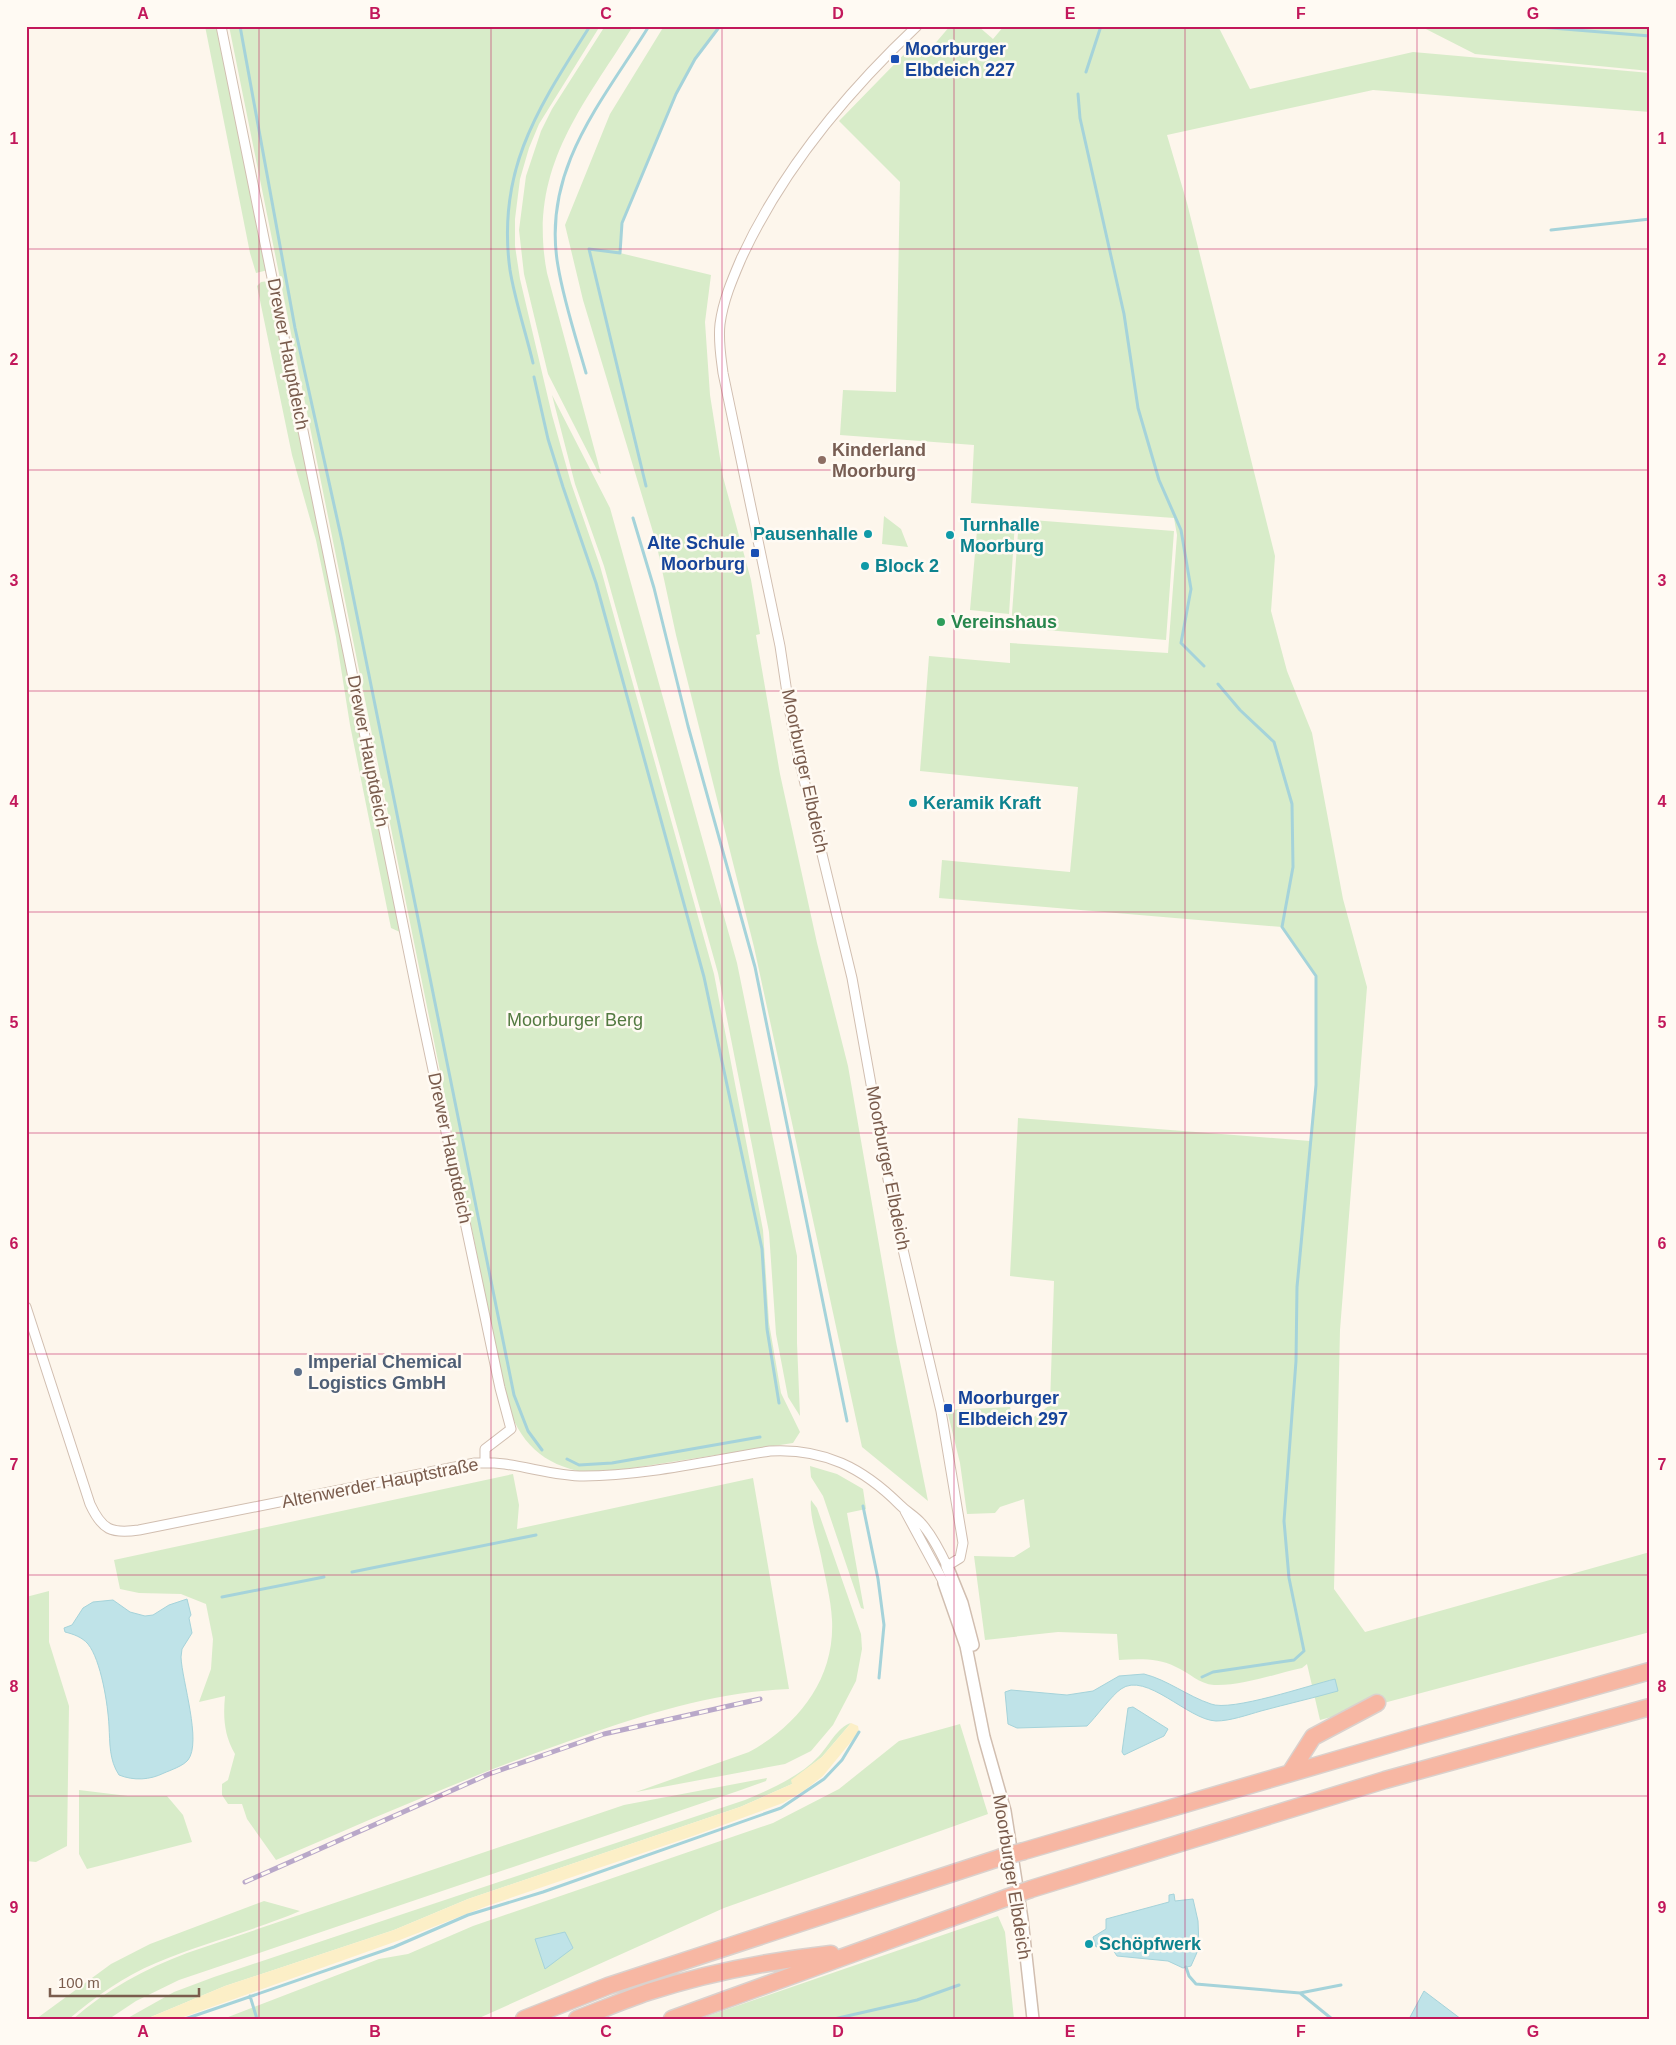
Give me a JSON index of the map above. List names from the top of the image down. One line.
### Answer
{"streets":{"street":["Drewer Hauptdeich","Moorburger Elbdeich","Altenwerder Hauptstraße"]},"crossings":[["Drewer Hauptdeich","Altenwerder Hauptstraße"],["Moorburger Elbdeich","Altenwerder Hauptstraße"]],"parks":["Moorburger Berg"],"places":{"transit":["Moorburger Elbdeich 227","Alte Schule Moorburg","Moorburger Elbdeich 297"],"other":["Kinderland Moorburg","Pausenhalle","Turnhalle Moorburg","Block 2","Vereinshaus","Keramik Kraft","Imperial Chemical Logistics GmbH","Schöpfwerk"]},"scale_bar":"100 m","grid":{"columns":["A","B","C","D","E","F","G"],"rows":["1","2","3","4","5","6","7","8","9"]}}
